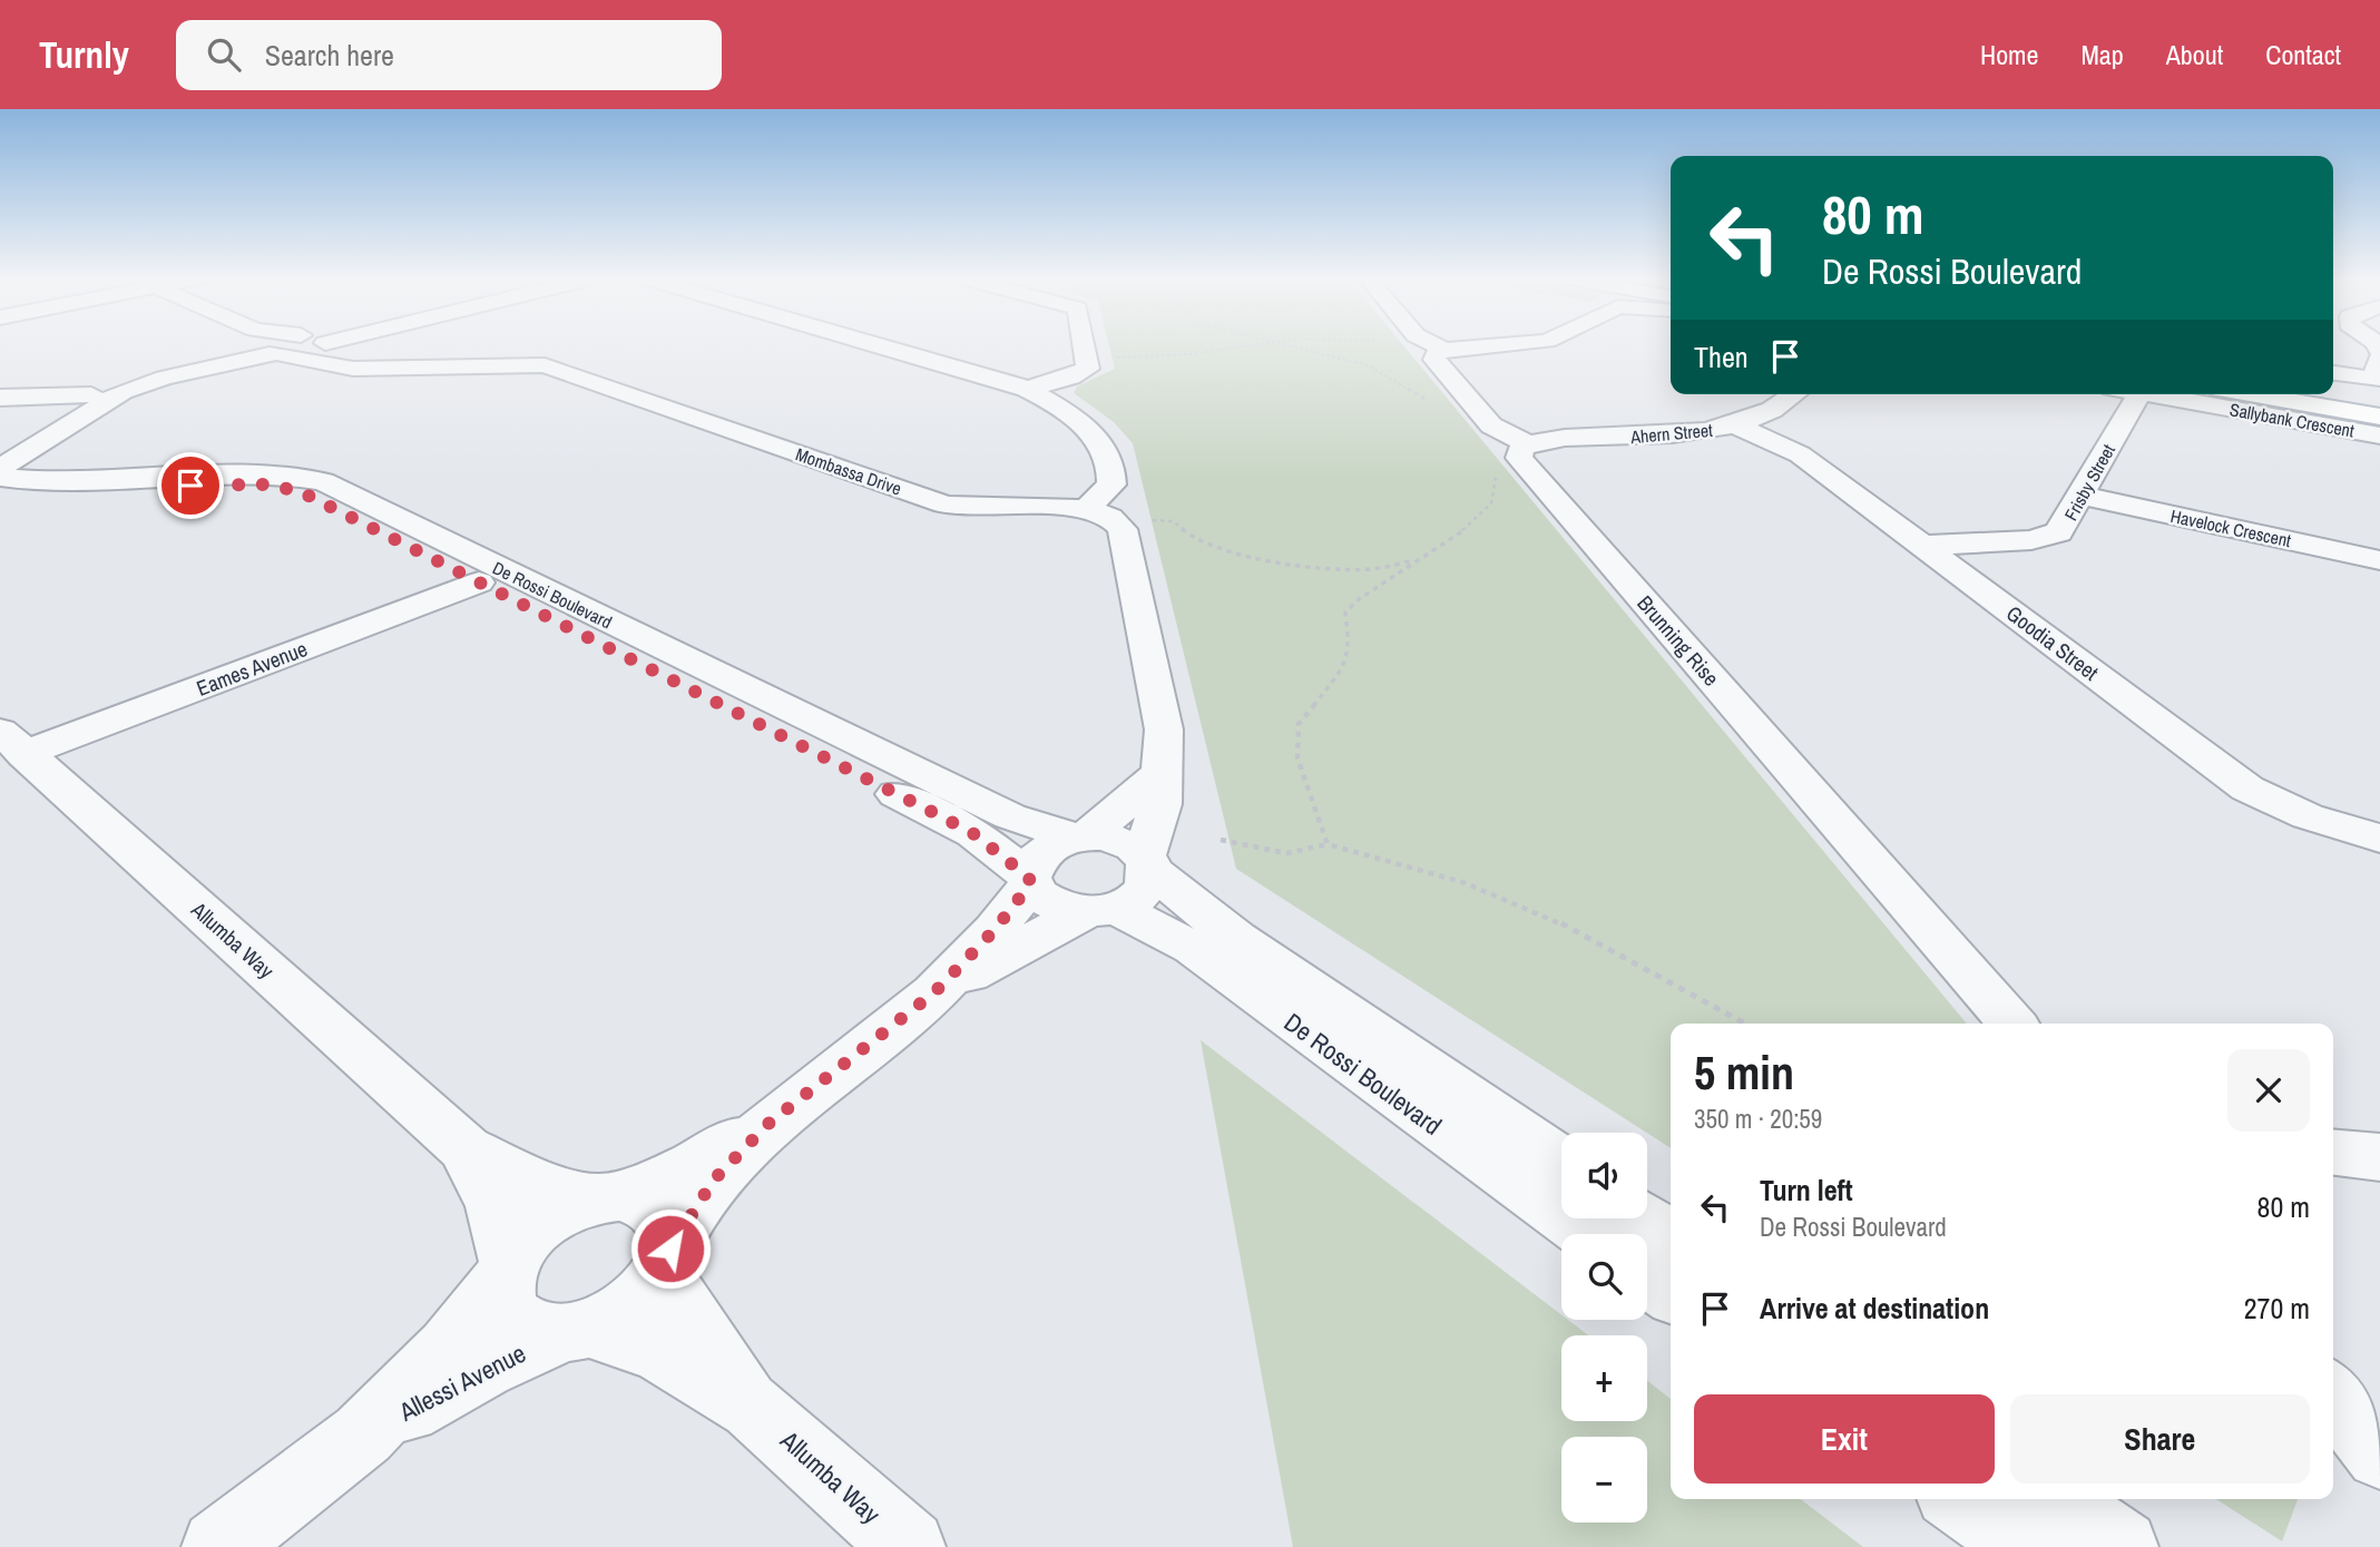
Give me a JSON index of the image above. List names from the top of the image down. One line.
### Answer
{"streets":{"street":["Sallybank Crescent","Ahern Street","Mombassa Drive","Frisby Street","Havelock Crescent","De Rossi Boulevard","Brunning Rise","Goodia Street","Eames Avenue","Allumba Way","Allessi Avenue"]},"crossings":[["Ahern Street","Brunning Rise"],["Ahern Street","Goodia Street"],["Frisby Street","Havelock Crescent"],["Frisby Street","Goodia Street"],["De Rossi Boulevard","Eames Avenue"],["Eames Avenue","Allumba Way"],["Allumba Way","Allessi Avenue"]],"page":{"header":"Turnly","search":"Search here","nav":["Home","Map","About","Contact"],"turn":["80 m","De Rossi Boulevard"],"then":"Then","heading":["5 min","350 m · 20:59"],"map_buttons":["+","−"],"list":[{"name":"Turn left","note":"De Rossi Boulevard","value":"80 m"},{"name":"Arrive at destination","value":"270 m"}],"buttons":["Exit","Share"]}}
